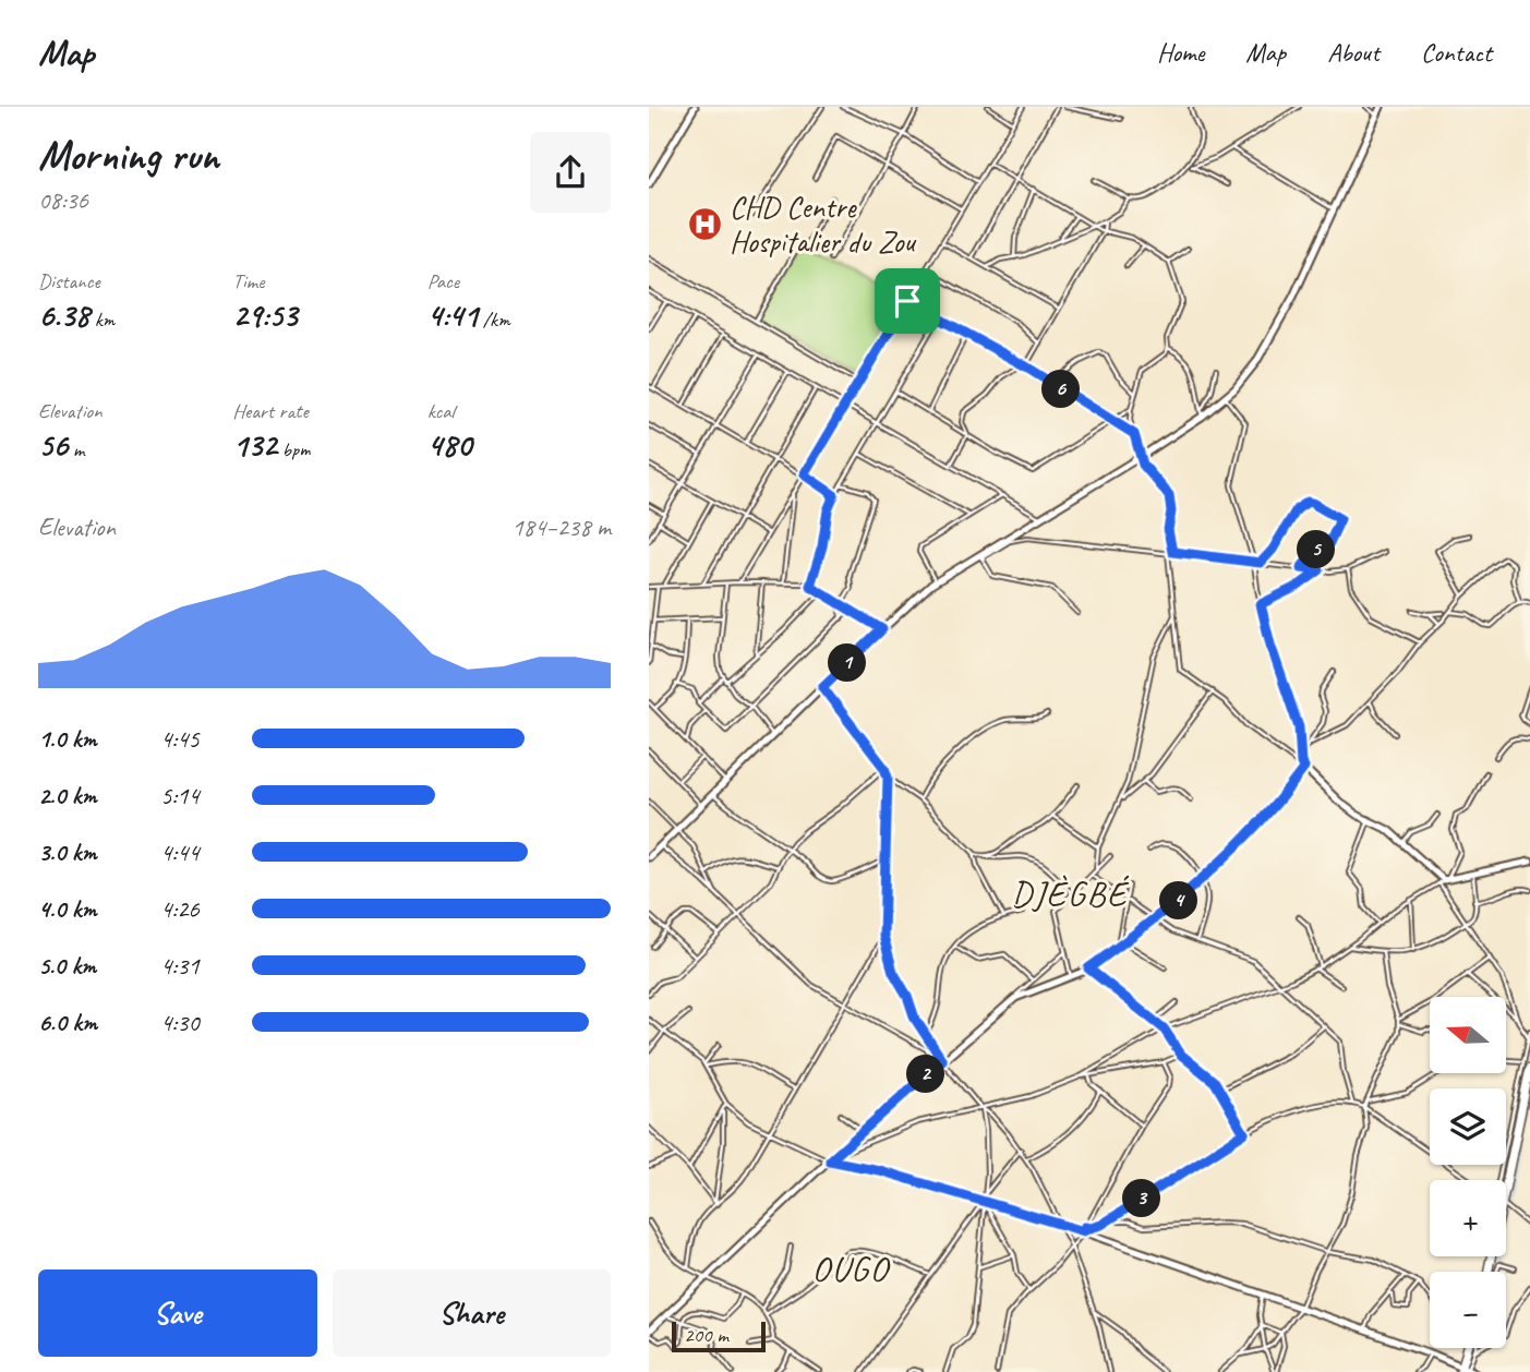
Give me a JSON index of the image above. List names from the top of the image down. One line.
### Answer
{"districts":["DJÈGBÉ","OUGO"],"places":{"hospital":["CHD Centre Hospitalier du Zou"]},"scale_bar":"200 m","north":"left","page":{"header":"Map","nav":["Home","Map","About","Contact"],"heading":["Morning run","08:36"],"stats":[["Distance","6.38 km"],["Time","29:53"],["Pace","4:41 /km"],["Elevation","56 m"],["Heart rate","132 bpm"],["kcal","480"]],"pins":["6","5","1","4","2","3"],"chart":["Elevation","184–238 m"],"list":[{"name":"1.0 km","note":"4:45"},{"name":"2.0 km","note":"5:14"},{"name":"3.0 km","note":"4:44"},{"name":"4.0 km","note":"4:26"},{"name":"5.0 km","note":"4:31"},{"name":"6.0 km","note":"4:30"}],"map_buttons":["+","−"],"buttons":["Save","Share"],"scale":"200 m"}}
